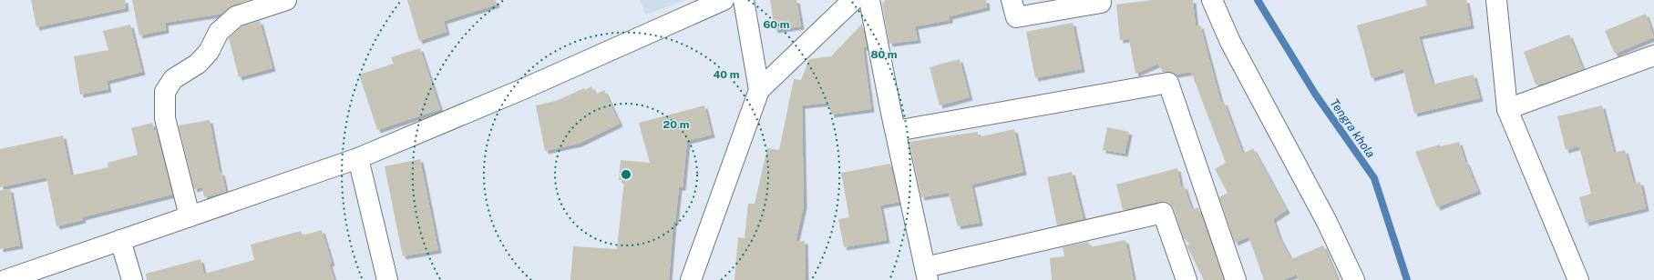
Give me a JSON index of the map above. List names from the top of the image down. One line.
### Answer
{"water":["Tengra khola"],"rings":["60 m","80 m","40 m","20 m"]}
